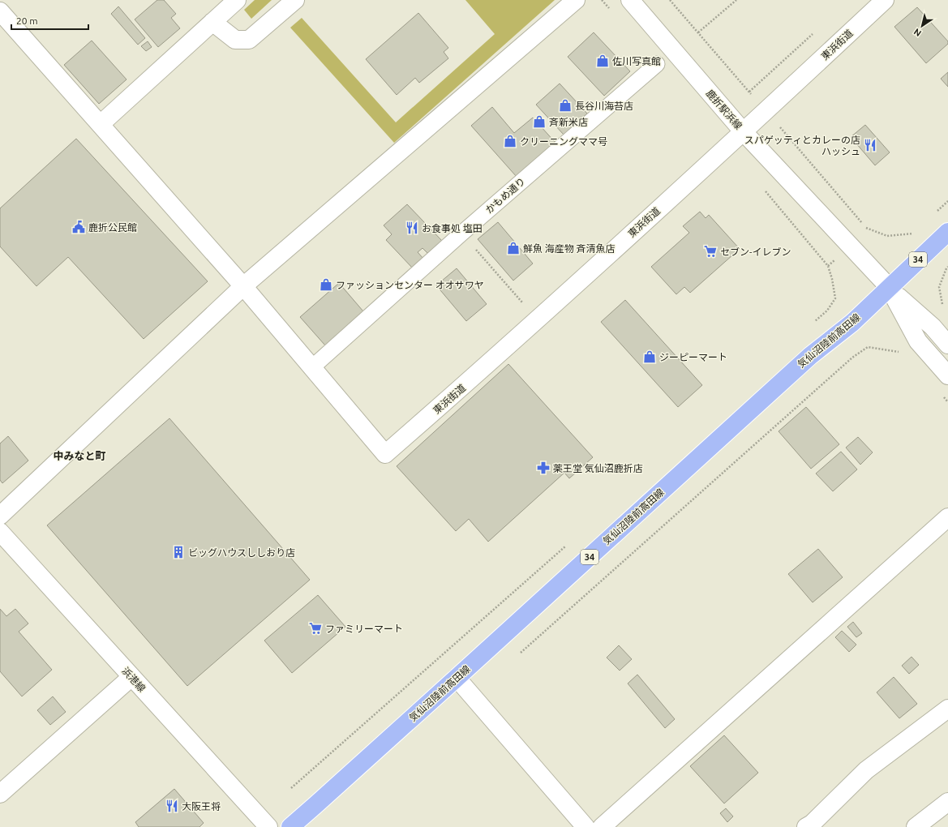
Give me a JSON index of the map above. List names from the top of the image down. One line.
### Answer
{"streets":{"main road":["34","気仙沼陸前高田線"],"street":["東浜街道","鹿折駅浜線","かもめ通り","浜港線"]},"crossings":[["東浜街道","鹿折駅浜線"],["東浜街道","かもめ通り"],["鹿折駅浜線","気仙沼陸前高田線"]],"districts":["中みなと町"],"places":{"shop":["佐川写真館","長谷川海苔店","斉新米店","クリーニングママ号","鮮魚 海産物 斉清魚店","ファッションセンター オオサワヤ","ジーピーマート"],"restaurant":["スパゲッティとカレーの店 ハッシュ","お食事処 塩田","大阪王将"],"public building":["鹿折公民館"],"supermarket":["セブン-イレブン","ファミリーマート"],"pharmacy":["薬王堂 気仙沼鹿折店"],"building":["ビッグハウスししおり店"]},"scale_bar":"20 m","north":"bottom left"}
